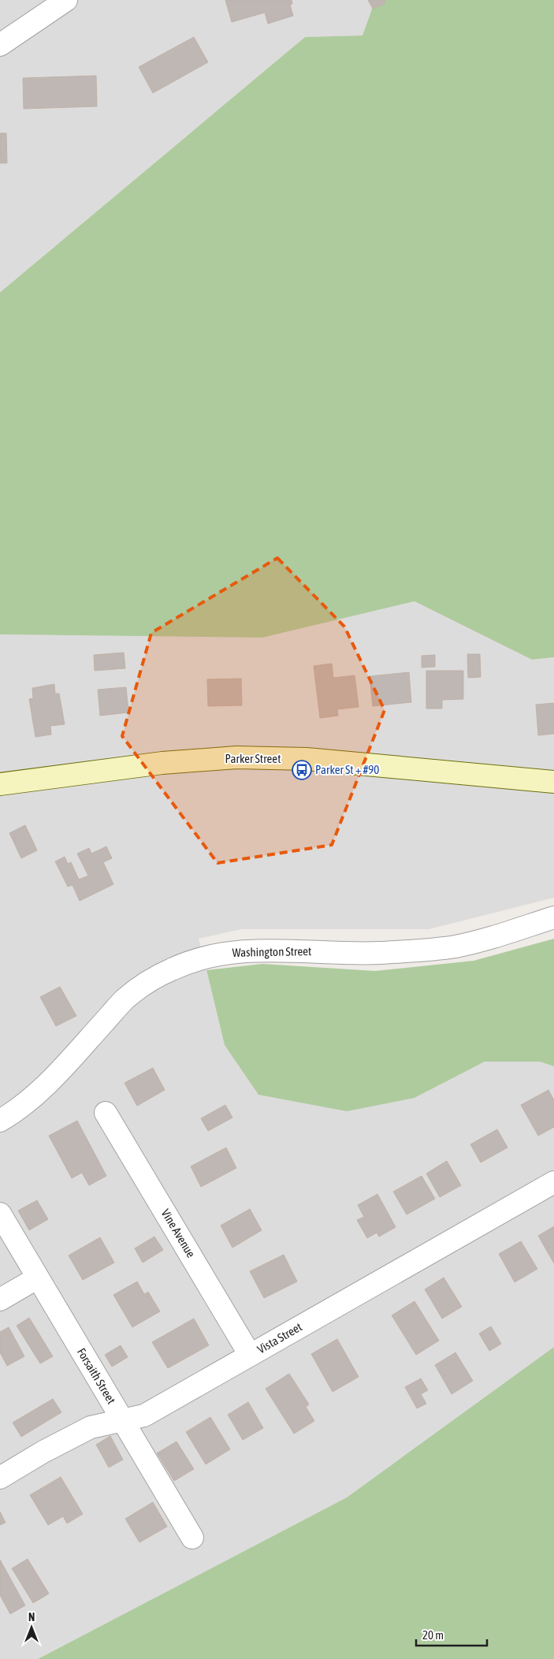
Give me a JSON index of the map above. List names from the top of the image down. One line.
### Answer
{"streets":{"street":["Parker Street","Washington Street","Vine Avenue","Vista Street","Forsaith Street"]},"crossings":[["Vine Avenue","Vista Street"],["Vista Street","Forsaith Street"]],"places":{"bus stop":["Parker St + #90"]},"scale_bar":"20 m","north":"top"}
